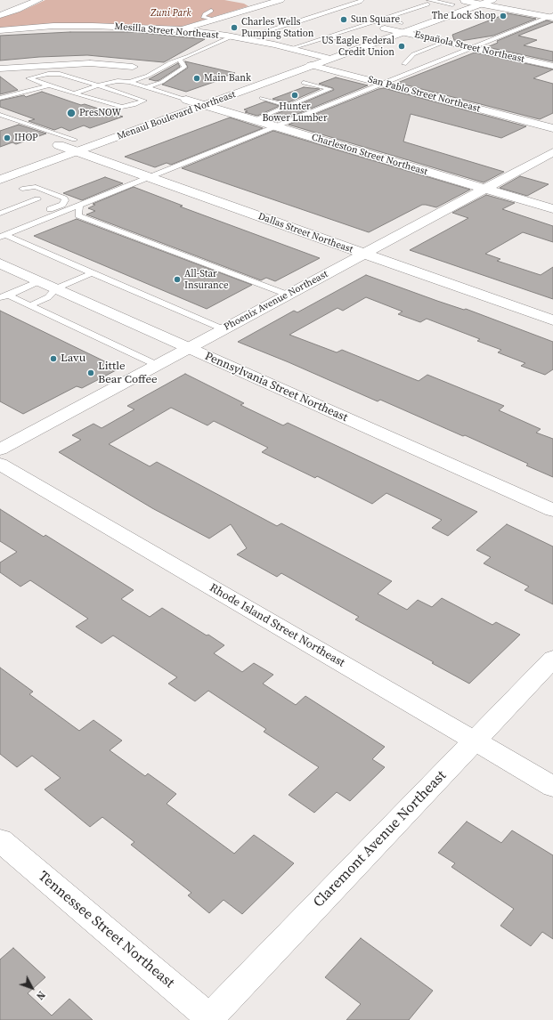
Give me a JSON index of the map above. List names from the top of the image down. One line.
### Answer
{"streets":{"street":["Mesilla Street Northeast","Española Street Northeast","San Pablo Street Northeast","Menaul Boulevard Northeast","Charleston Street Northeast","Dallas Street Northeast","Phoenix Avenue Northeast","Pennsylvania Street Northeast","Rhode Island Street Northeast","Claremont Avenue Northeast","Tennessee Street Northeast"]},"crossings":[["Mesilla Street Northeast","San Pablo Street Northeast"],["Mesilla Street Northeast","Menaul Boulevard Northeast"],["Española Street Northeast","Menaul Boulevard Northeast"],["San Pablo Street Northeast","Menaul Boulevard Northeast"],["Menaul Boulevard Northeast","Charleston Street Northeast"],["Menaul Boulevard Northeast","Dallas Street Northeast"],["Charleston Street Northeast","Phoenix Avenue Northeast"],["Dallas Street Northeast","Phoenix Avenue Northeast"],["Phoenix Avenue Northeast","Pennsylvania Street Northeast"],["Rhode Island Street Northeast","Claremont Avenue Northeast"],["Claremont Avenue Northeast","Tennessee Street Northeast"]],"parks":["Zuni Park"],"places":["The Lock Shop","Sun Square","Charles Wells Pumping Station","US Eagle Federal Credit Union","Main Bank","Hunter Bower Lumber","PresNOW","IHOP","All-Star Insurance","Lavu","Little Bear Coffee"],"north":"bottom right"}
